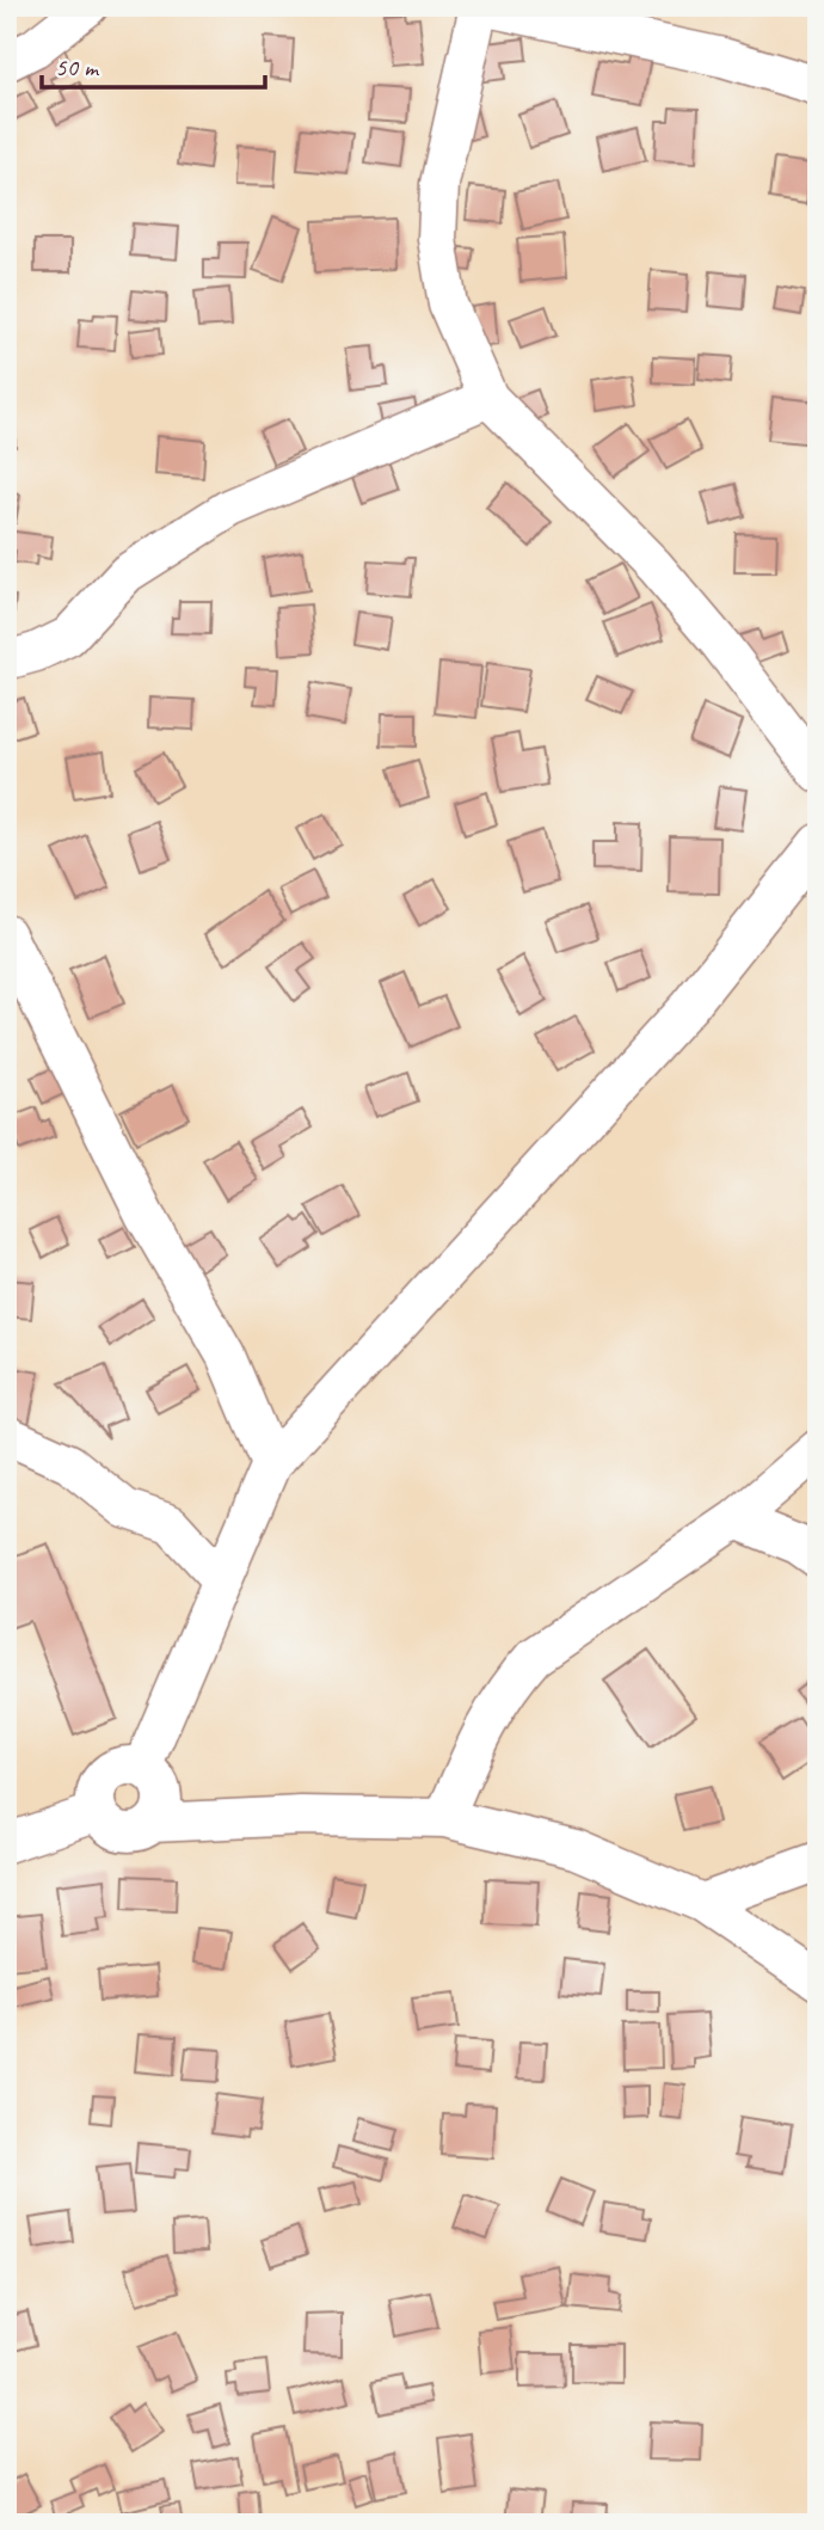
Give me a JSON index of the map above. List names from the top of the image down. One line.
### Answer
{"scale_bar":"50 m"}
